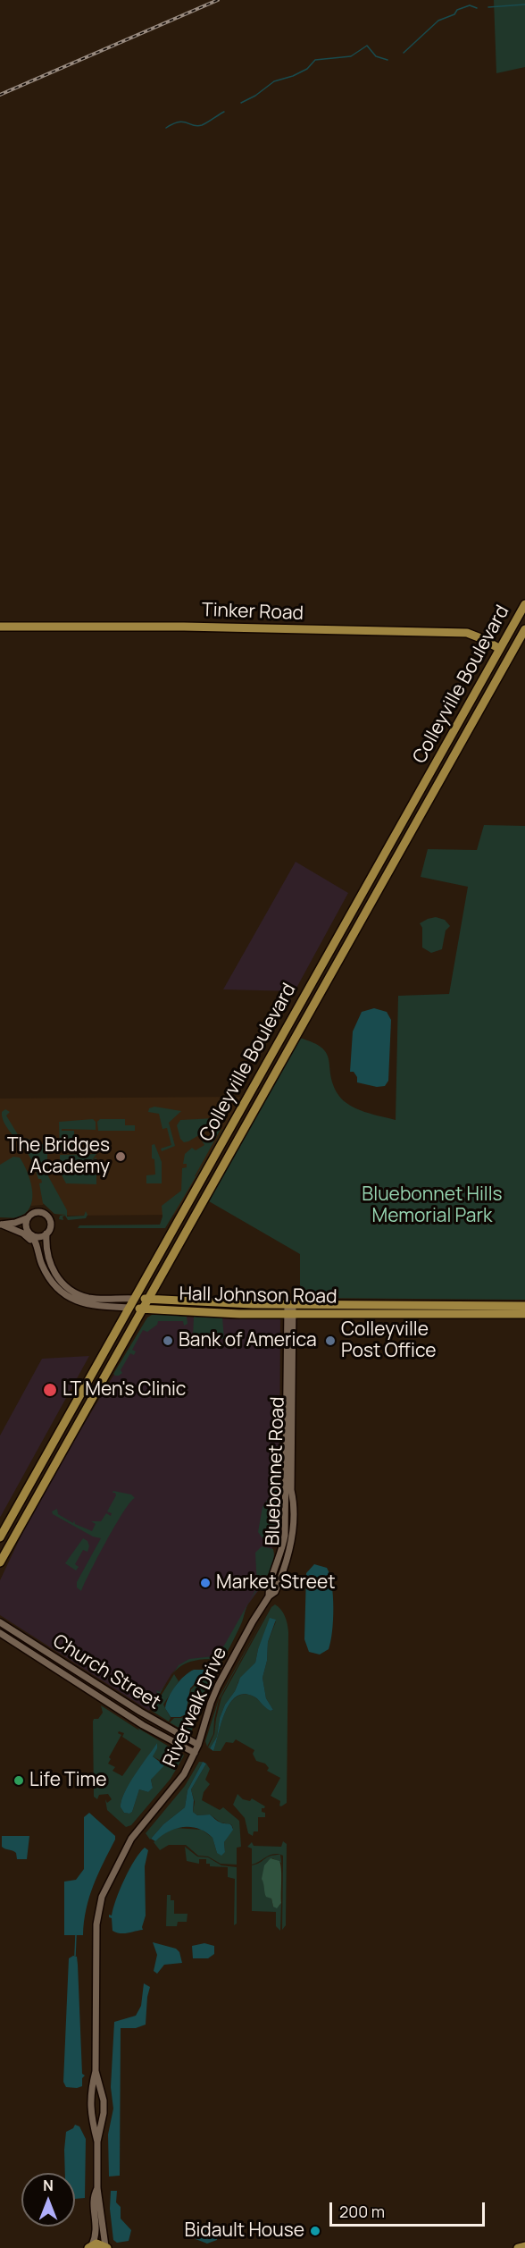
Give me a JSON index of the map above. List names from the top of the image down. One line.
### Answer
{"streets":{"main road":["Tinker Road","Colleyville Boulevard","Hall Johnson Road"],"street":["Bluebonnet Road","Church Street","Riverwalk Drive"]},"crossings":[["Tinker Road","Colleyville Boulevard"],["Colleyville Boulevard","Hall Johnson Road"],["Hall Johnson Road","Bluebonnet Road"],["Bluebonnet Road","Riverwalk Drive"],["Church Street","Riverwalk Drive"]],"parks":["Bluebonnet Hills Memorial Park"],"places":["The Bridges Academy","Bank of America","Colleyville Post Office","LT Men's Clinic","Market Street","Life Time","Bidault House"],"scale_bar":"200 m","north":"top"}
